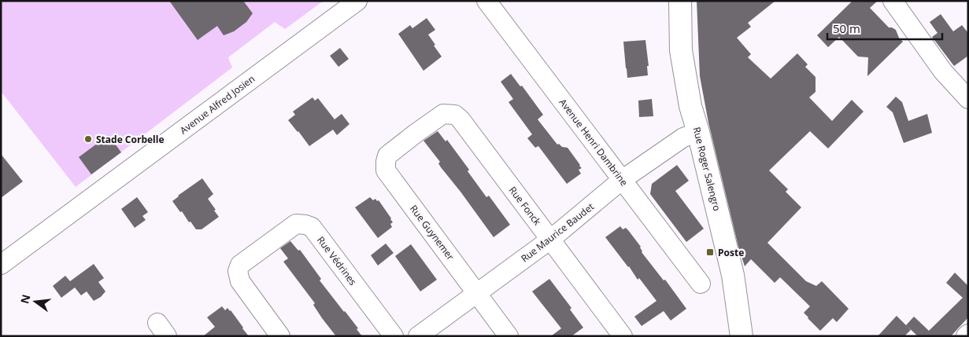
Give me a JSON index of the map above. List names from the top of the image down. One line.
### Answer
{"streets":{"street":["Avenue Alfred Josien","Avenue Henri Dambrine","Rue Roger Salengro","Rue Fonck","Rue Guynemer","Rue Maurice Baudet","Rue Védrines"]},"crossings":[["Avenue Henri Dambrine","Rue Maurice Baudet"],["Rue Roger Salengro","Rue Maurice Baudet"],["Rue Fonck","Rue Guynemer"],["Rue Fonck","Rue Maurice Baudet"],["Rue Guynemer","Rue Maurice Baudet"]],"places":{"other":["Stade Corbelle"],"transit":["Poste"]},"scale_bar":"50 m","north":"left"}
